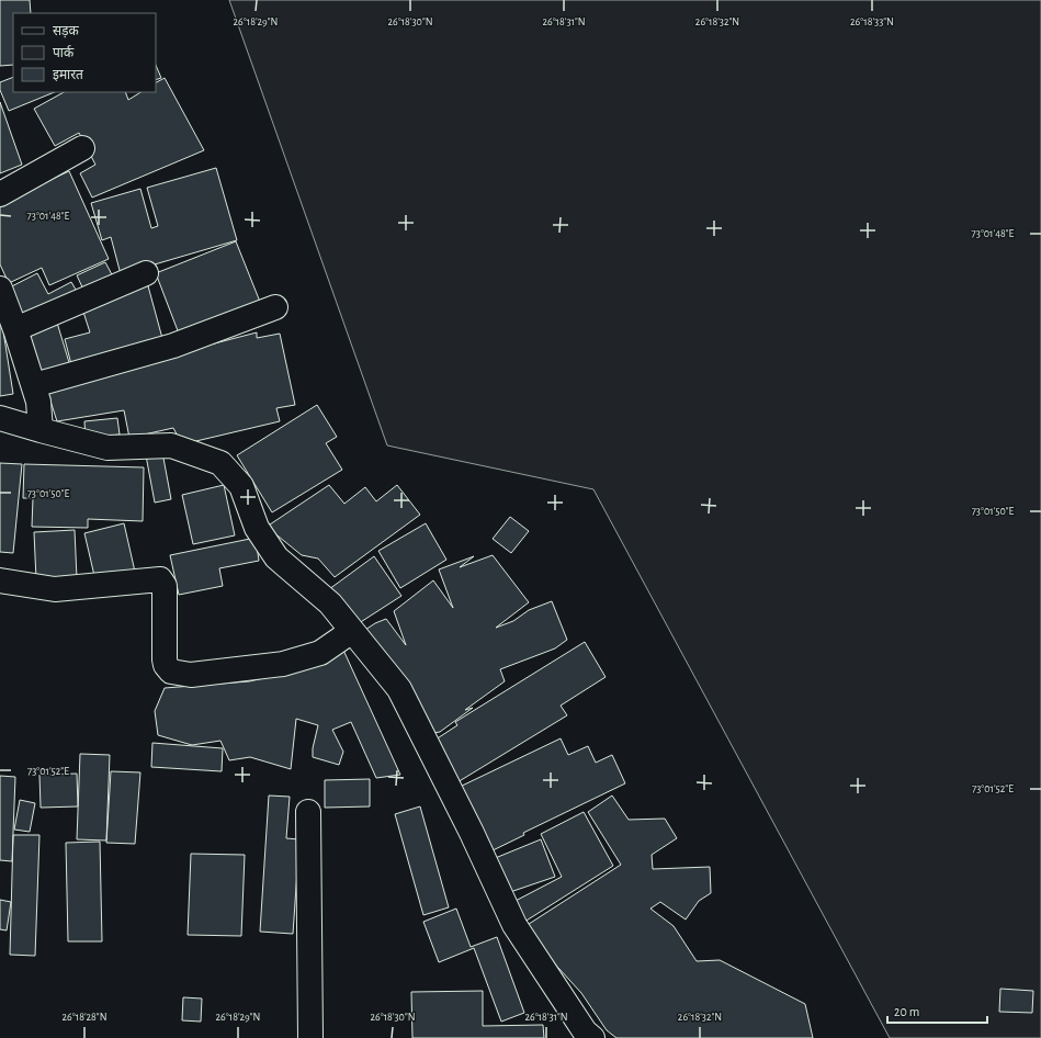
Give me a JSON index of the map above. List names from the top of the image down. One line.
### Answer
{"legend":["सड़क","पार्क","इमारत"],"scale_bar":"20 m","coordinates":["26°18'29\"N","26°18'30\"N","26°18'31\"N","26°18'32\"N","26°18'33\"N","73°01'48\"E","73°01'50\"E","73°01'52\"E","26°18'28\"N"]}
